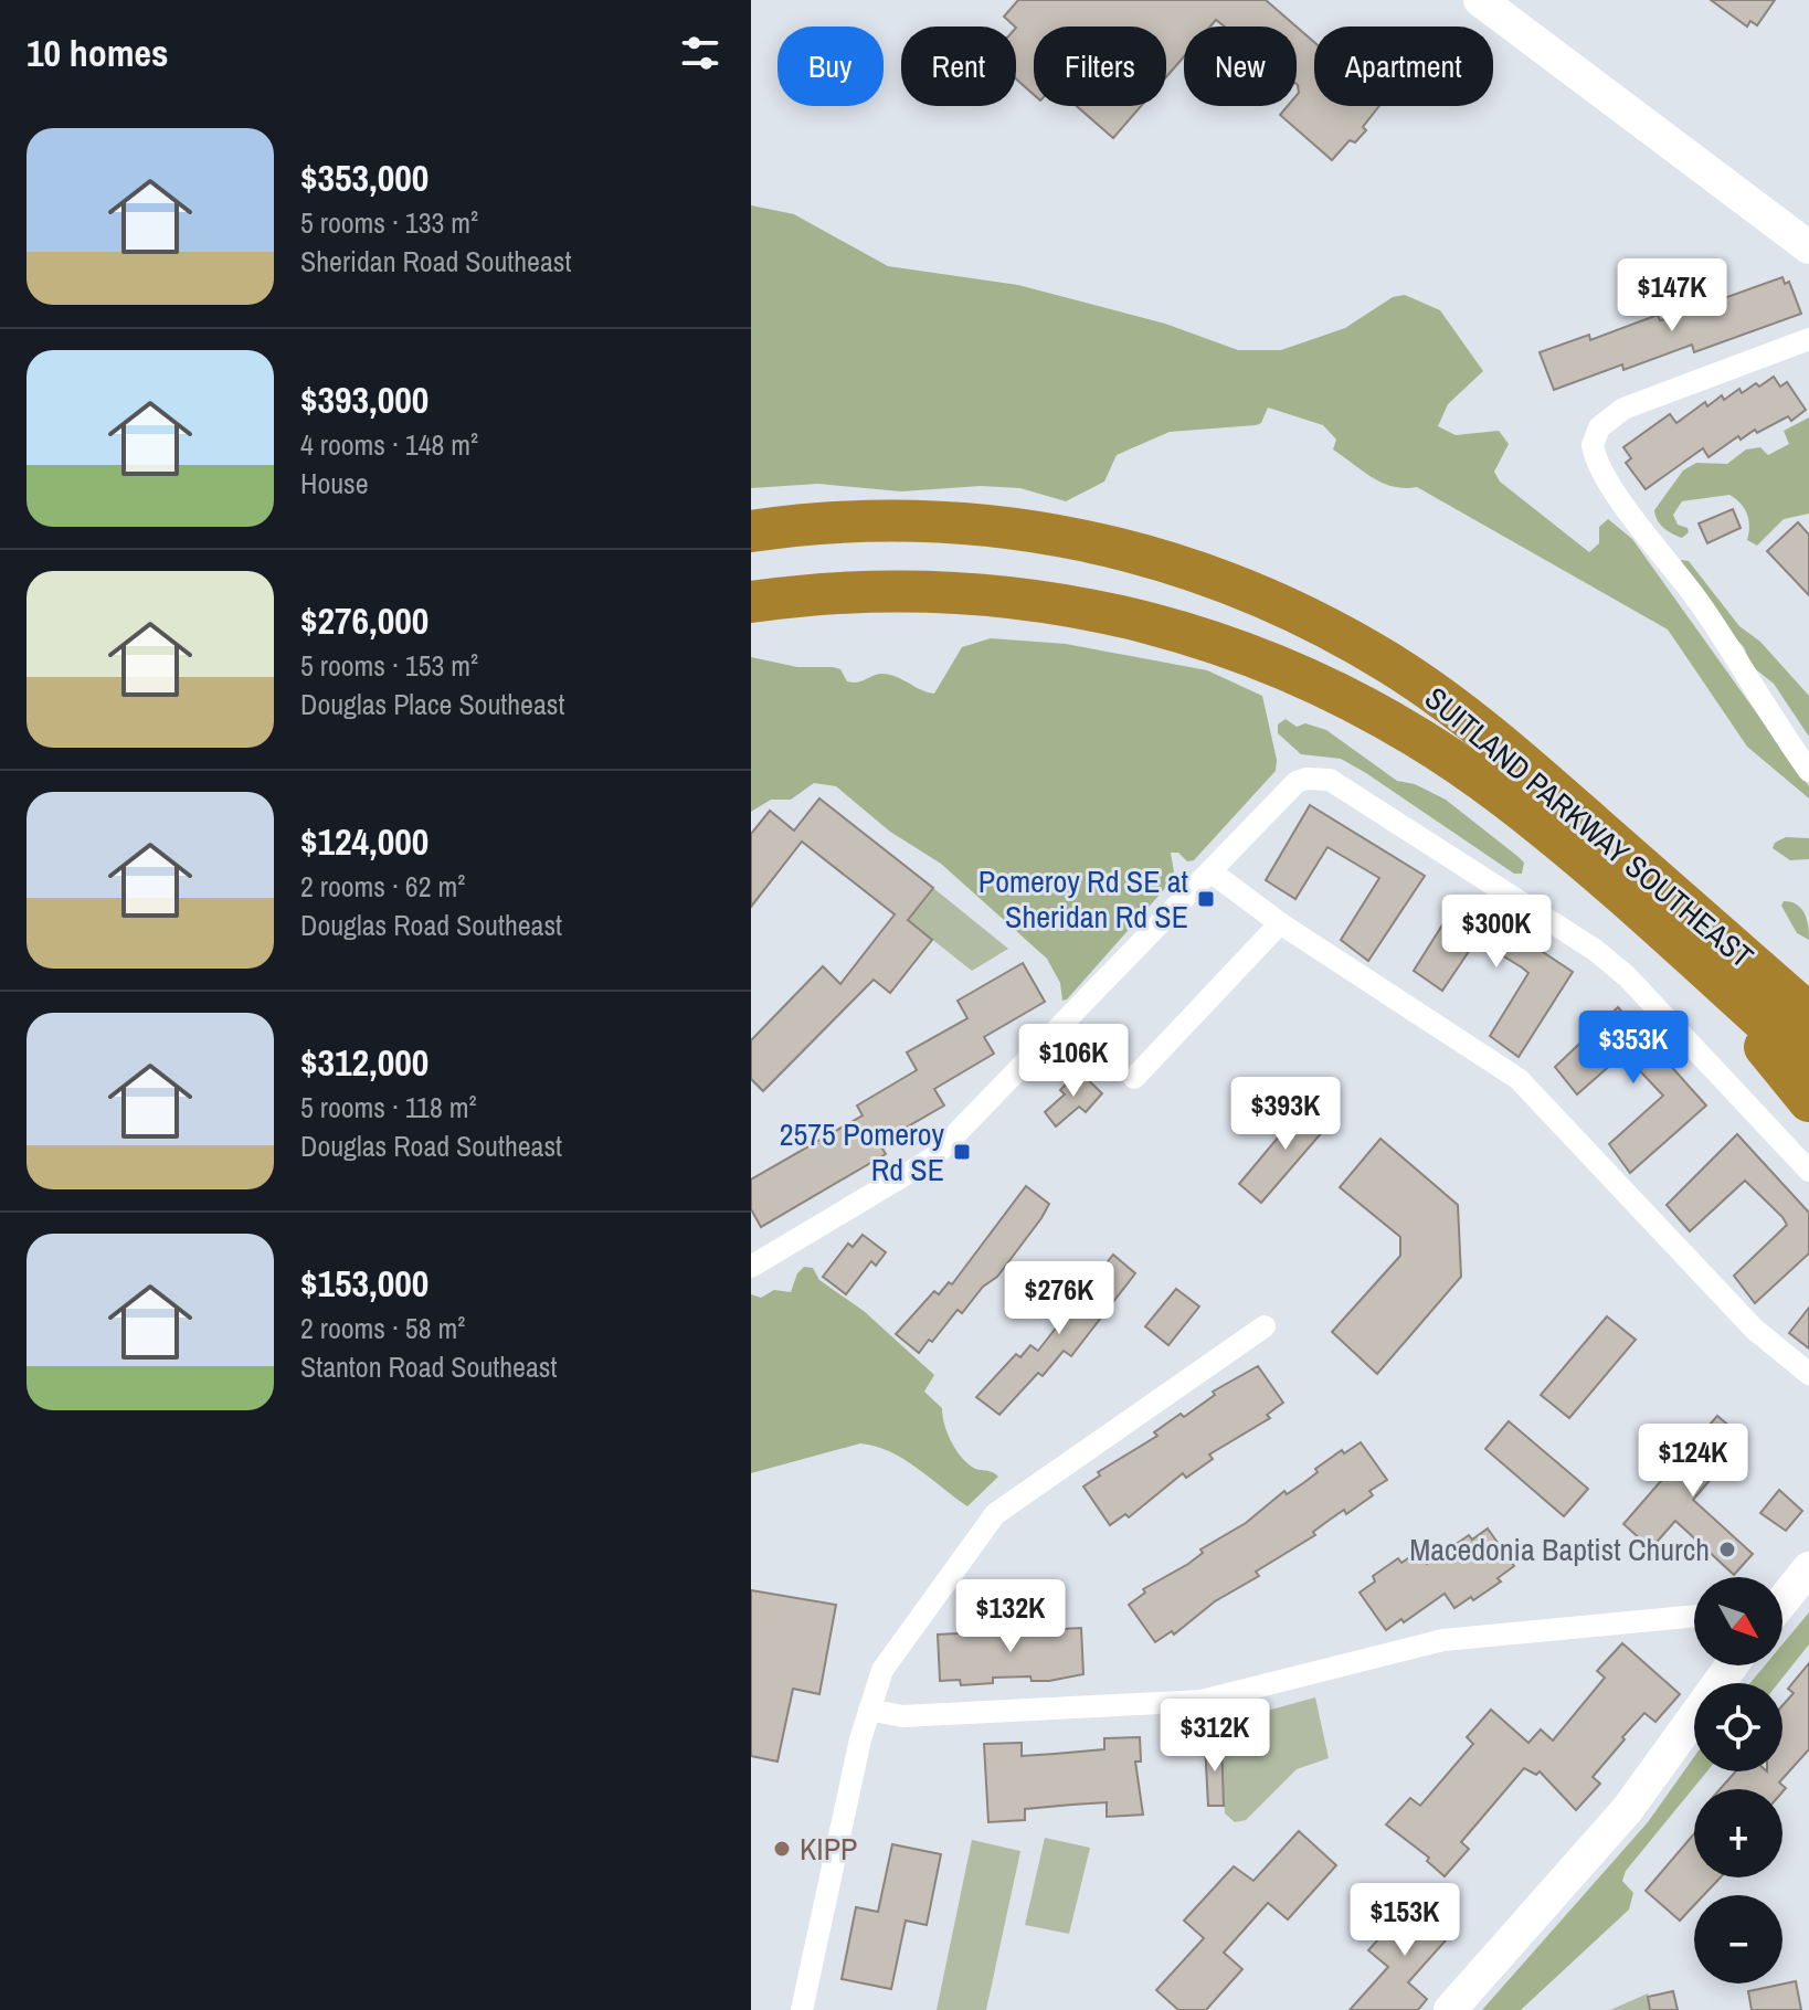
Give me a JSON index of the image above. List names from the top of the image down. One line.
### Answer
{"streets":{"highway":["SUITLAND PARKWAY SOUTHEAST"]},"places":{"transit":["Pomeroy Rd SE at Sheridan Rd SE","2575 Pomeroy Rd SE"],"other":["Macedonia Baptist Church","KIPP"]},"north":"bottom right","page":{"heading":"10 homes","chip":["Buy","Rent","Filters","New","Apartment"],"list":[{"name":"$353,000","note":"5 rooms · 133 m² · Sheridan Road Southeast"},{"name":"$393,000","note":"4 rooms · 148 m² · House"},{"name":"$276,000","note":"5 rooms · 153 m² · Douglas Place Southeast"},{"name":"$124,000","note":"2 rooms · 62 m² · Douglas Road Southeast"},{"name":"$312,000","note":"5 rooms · 118 m² · Douglas Road Southeast"},{"name":"$153,000","note":"2 rooms · 58 m² · Stanton Road Southeast"}],"price":["$147K","$300K","$353K","$106K","$393K","$276K","$124K","$132K","$312K","$153K"],"map_buttons":["+","−"]}}
